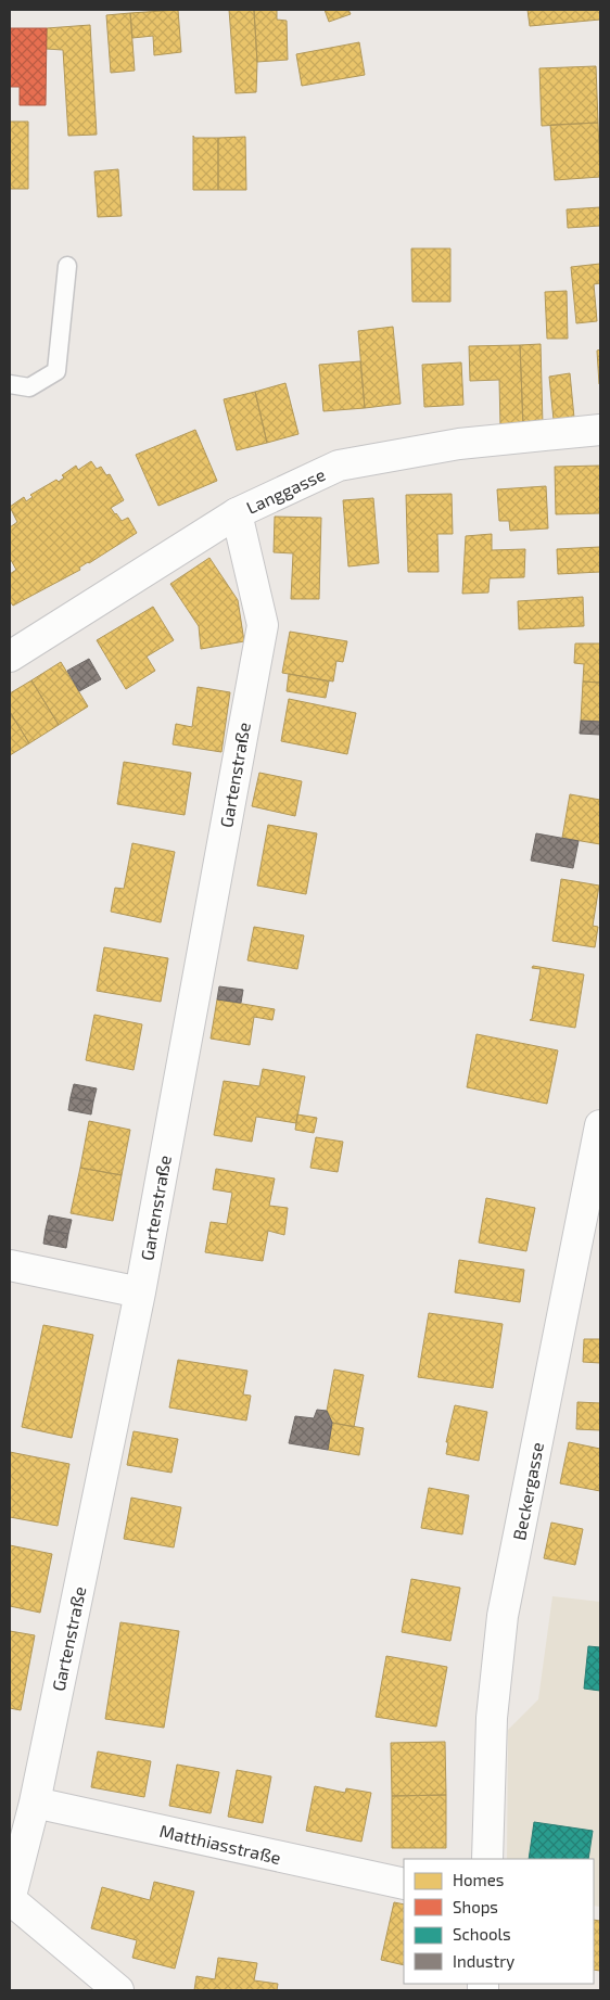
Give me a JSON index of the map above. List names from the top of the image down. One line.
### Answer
{"streets":{"street":["Langgasse","Gartenstraße","Beckergasse","Matthiasstraße"]},"crossings":[["Langgasse","Gartenstraße"],["Gartenstraße","Matthiasstraße"]],"legend":["Homes","Shops","Schools","Industry"]}
